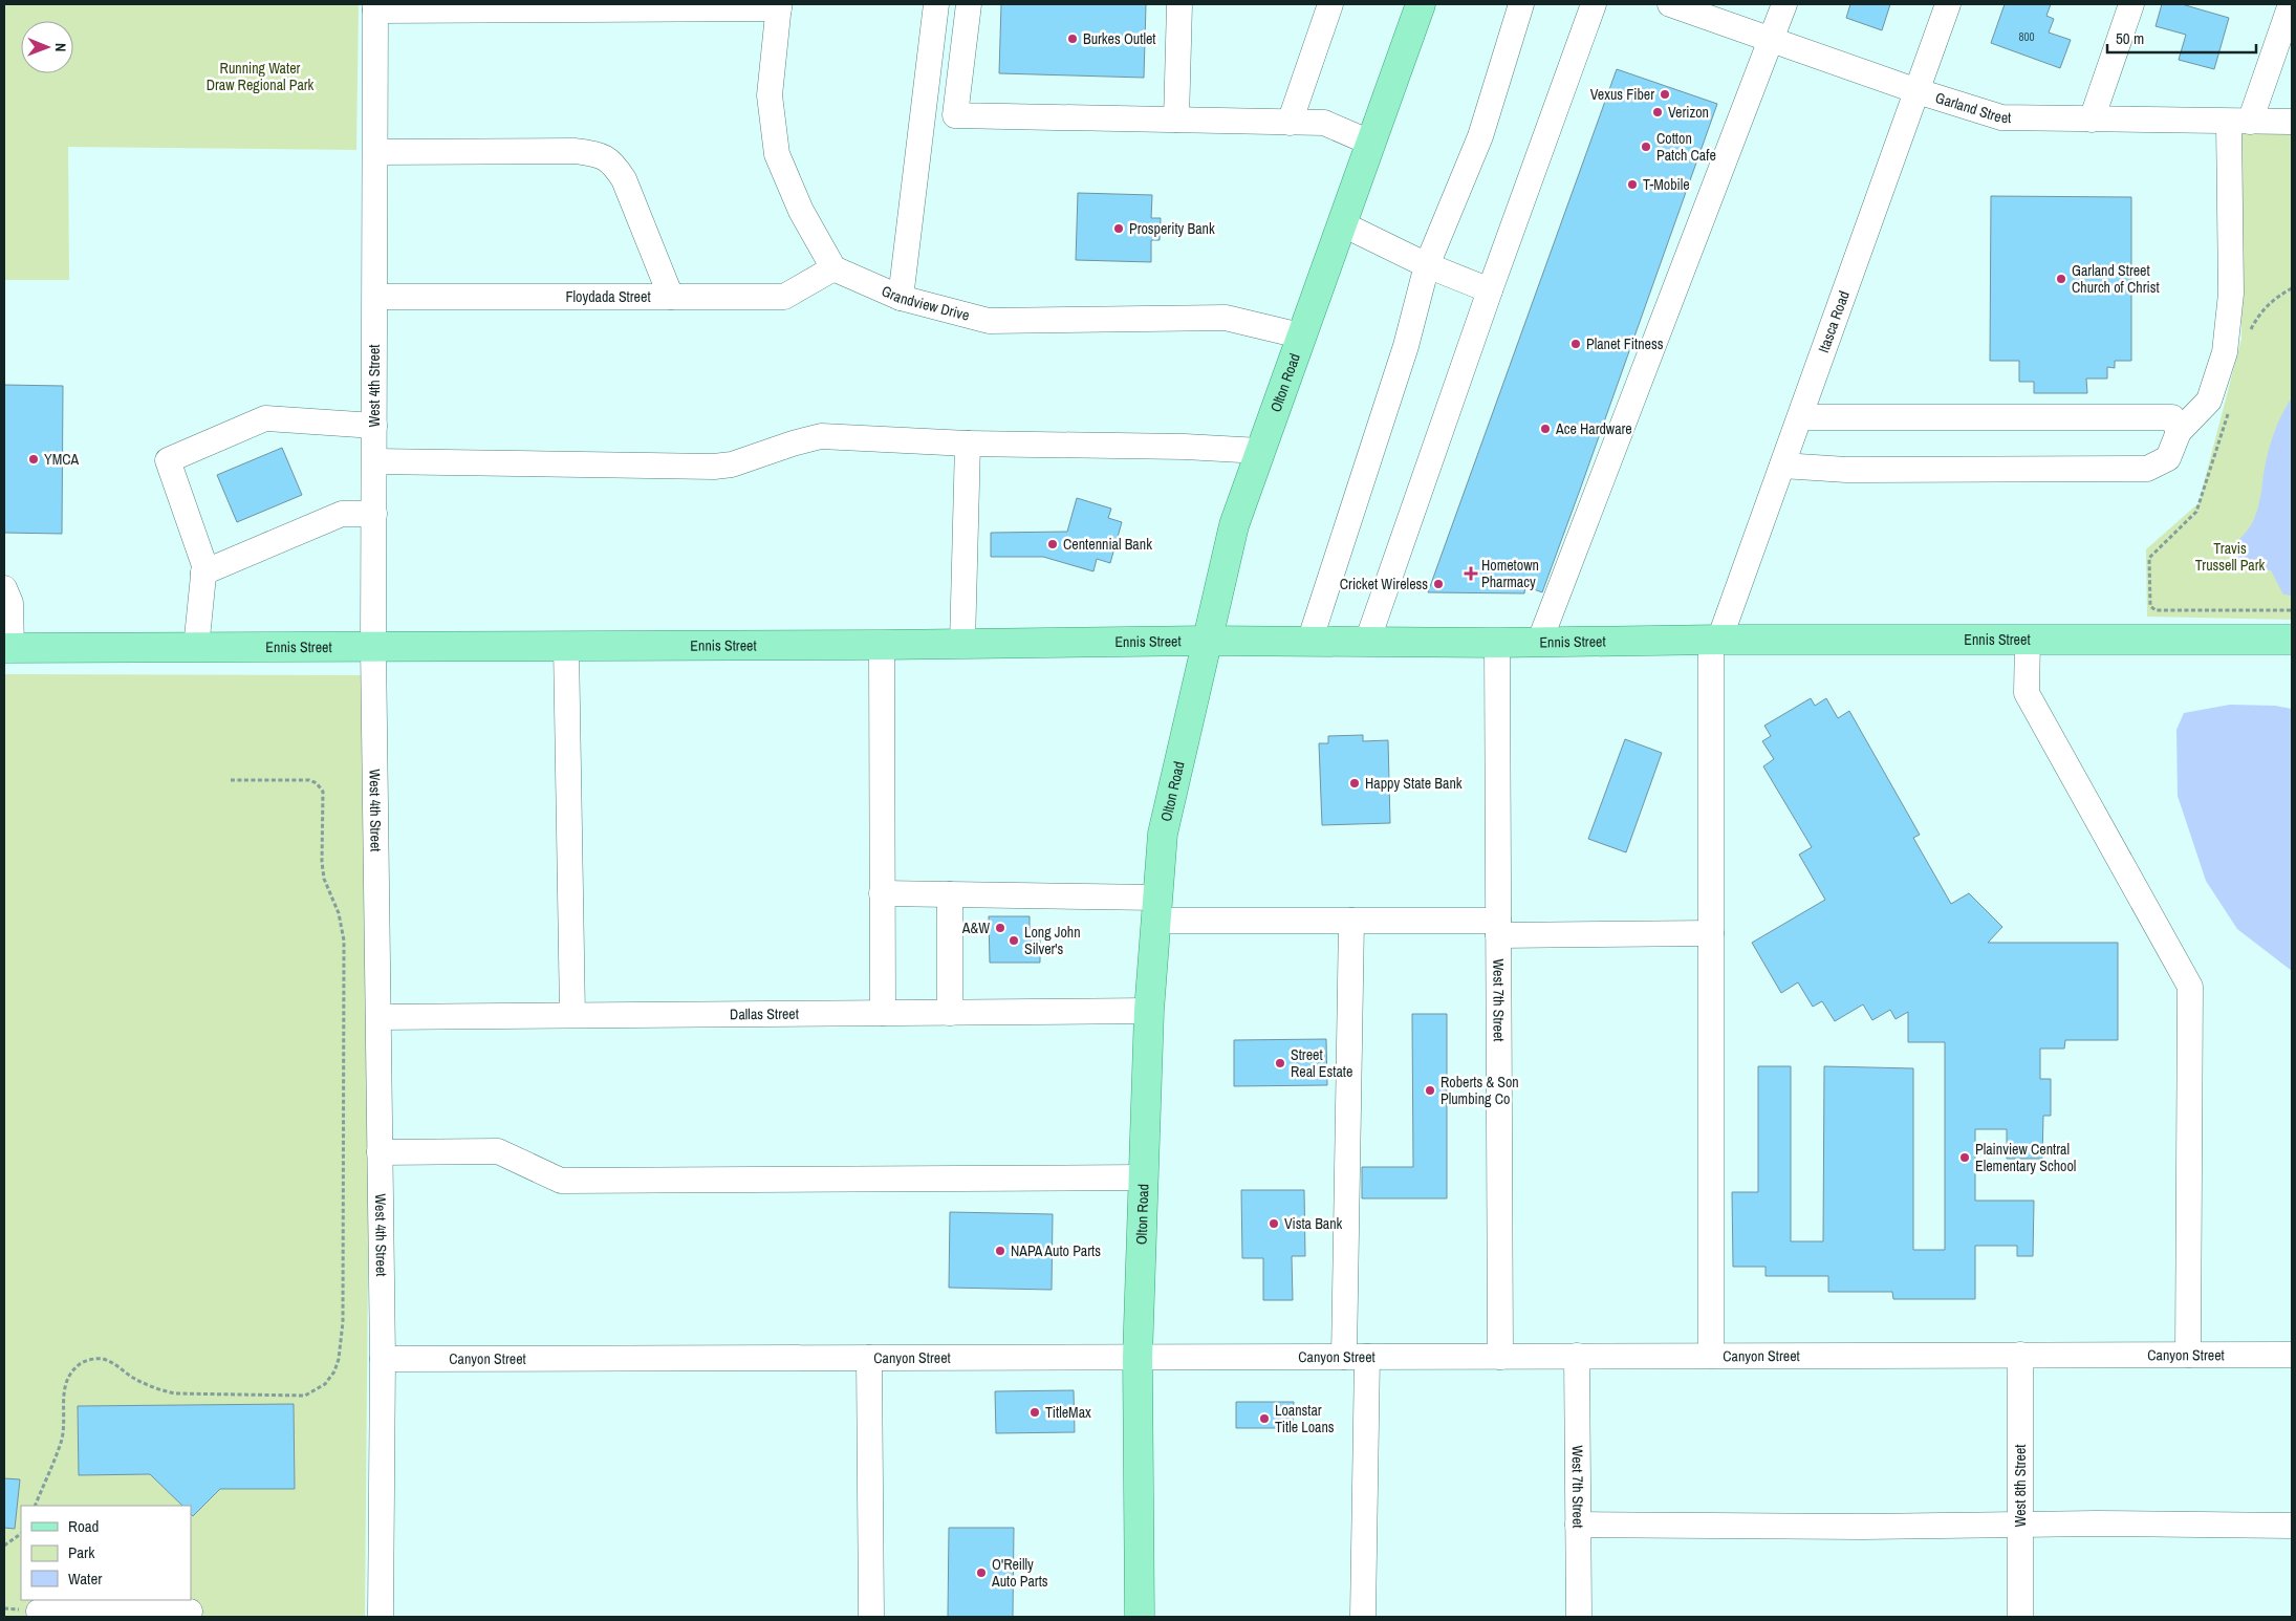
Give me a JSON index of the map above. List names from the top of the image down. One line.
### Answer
{"streets":{"main road":["Olton Road","Ennis Street"],"street":["Garland Street","Floydada Street","Grandview Drive","Itasca Road","West 4th Street","West 7th Street","Dallas Street","Canyon Street","West 8th Street"]},"crossings":[["Garland Street","Itasca Road"],["Floydada Street","Grandview Drive"],["Floydada Street","West 4th Street"],["Grandview Drive","Olton Road"],["Itasca Road","Ennis Street"],["Itasca Road","Canyon Street"],["Olton Road","Ennis Street"],["Olton Road","Dallas Street"],["Olton Road","Canyon Street"],["West 4th Street","Ennis Street"],["West 4th Street","Dallas Street"],["West 4th Street","Canyon Street"],["Ennis Street","West 7th Street"],["West 7th Street","Canyon Street"],["Canyon Street","West 8th Street"]],"parks":["Running Water Draw Regional Park","Travis Trussell Park"],"places":{"other":["Burkes Outlet","Vexus Fiber","Verizon","Cotton Patch Cafe","T-Mobile","Prosperity Bank","Garland Street Church of Christ","Planet Fitness","Ace Hardware","YMCA","Centennial Bank","Cricket Wireless","Happy State Bank","A&W","Long John Silver's","Street Real Estate","Roberts & Son Plumbing Co","Plainview Central Elementary School","Vista Bank","NAPA Auto Parts","TitleMax","Loanstar Title Loans","O'Reilly Auto Parts"],"health":["Hometown Pharmacy"]},"house_numbers":["800"],"legend":["Road","Park","Water"],"scale_bar":"50 m","north":"right"}
